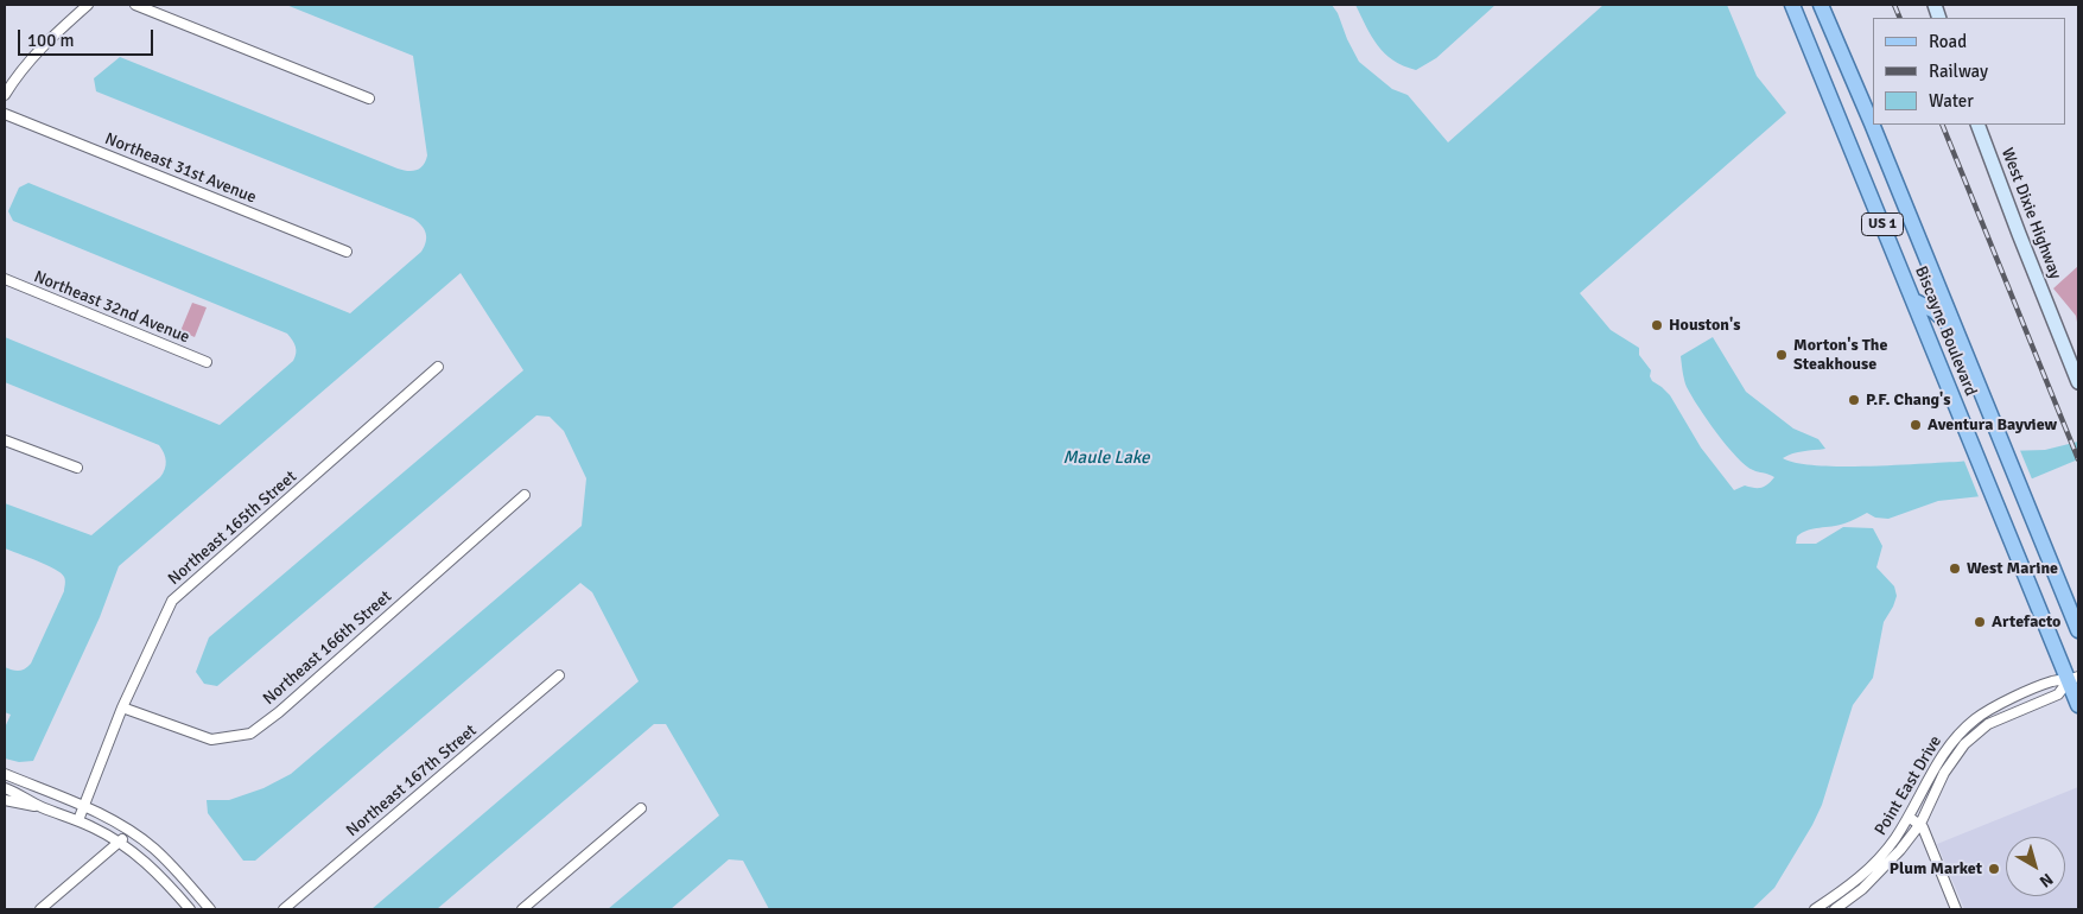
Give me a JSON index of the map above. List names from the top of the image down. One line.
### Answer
{"streets":{"main road":["US 1","Biscayne Boulevard"],"street":["Northeast 31st Avenue","West Dixie Highway","Northeast 32nd Avenue","Northeast 165th Street","Northeast 166th Street","Northeast 167th Street","Point East Drive"]},"crossings":[["Biscayne Boulevard","Point East Drive"],["Northeast 165th Street","Northeast 166th Street"]],"water":["Maule Lake"],"places":["Houston's","Morton's The Steakhouse","P.F. Chang's","Aventura Bayview","West Marine","Artefacto","Plum Market"],"legend":["Road","Railway","Water"],"scale_bar":"100 m","north":"bottom right"}
